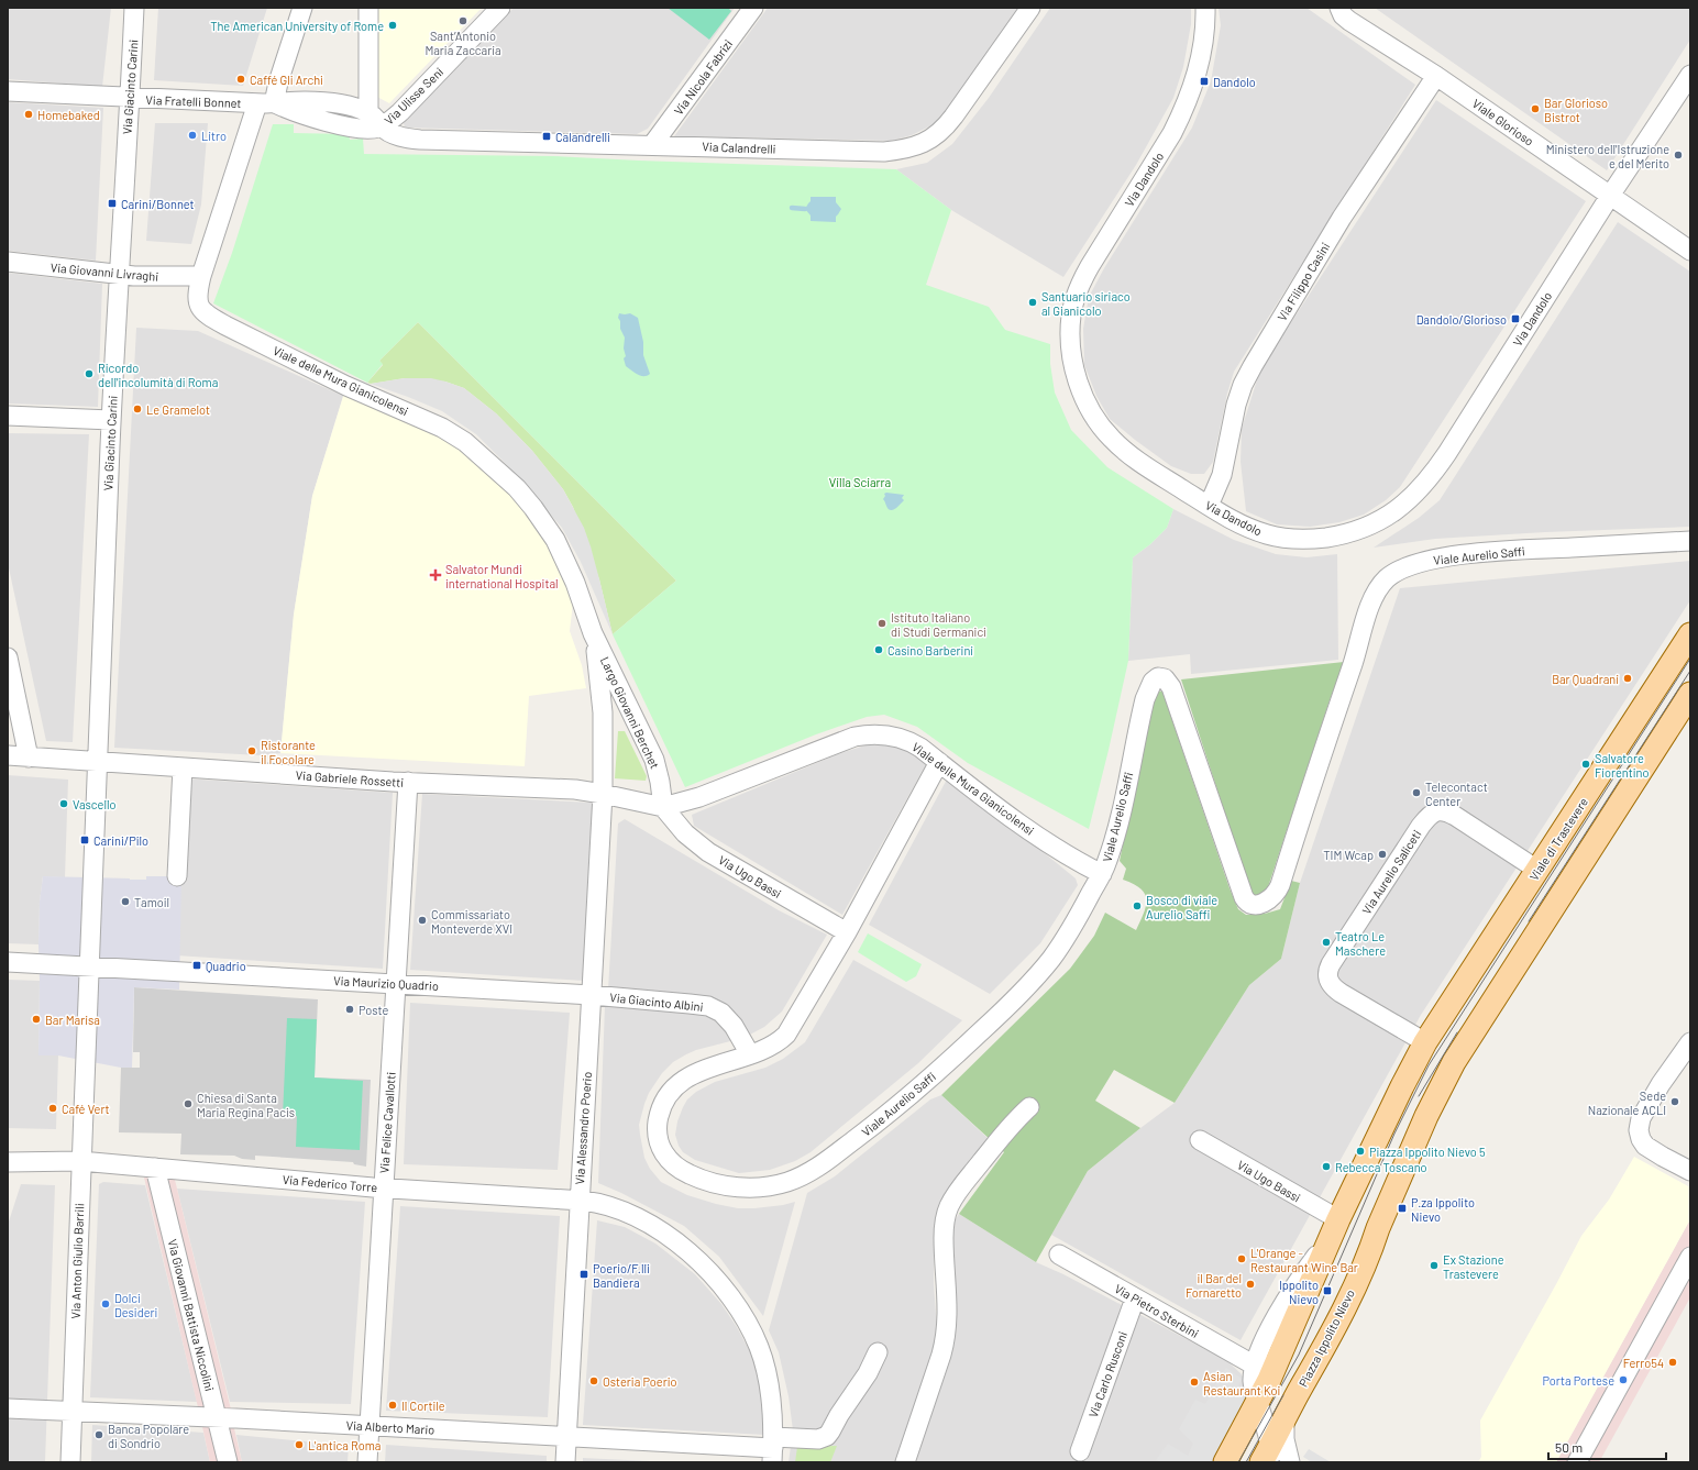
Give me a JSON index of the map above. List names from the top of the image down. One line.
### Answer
{"streets":{"main road":["Viale di Trastevere","Piazza Ippolito Nievo"],"street":["Via Nicola Fabrizi","Via Giacinto Carini","Via Ulisse Seni","Via Fratelli Bonnet","Viale Glorioso","Via Calandrelli","Via Dandolo","Via Giovanni Livraghi","Via Filippo Casini","Viale delle Mura Gianicolensi","Viale Aurelio Saffi","Largo Giovanni Berchet","Via Gabriele Rossetti","Via Aurelio Saliceti","Via Ugo Bassi","Via Maurizio Quadrio","Via Giacinto Albini","Via Felice Cavallotti","Via Alessandro Poerio","Via Federico Torre","Via Anton Giulio Barrili","Via Pietro Sterbini","Via Giovanni Battista Niccolini","Via Carlo Rusconi","Via Alberto Mario"]},"crossings":[["Via Nicola Fabrizi","Via Calandrelli"],["Via Giacinto Carini","Via Fratelli Bonnet"],["Via Giacinto Carini","Via Giovanni Livraghi"],["Via Giacinto Carini","Via Gabriele Rossetti"],["Via Giacinto Carini","Via Maurizio Quadrio"],["Via Giacinto Carini","Via Anton Giulio Barrili"],["Via Ulisse Seni","Via Calandrelli"],["Via Fratelli Bonnet","Via Calandrelli"],["Via Fratelli Bonnet","Viale delle Mura Gianicolensi"],["Viale Glorioso","Via Dandolo"],["Viale Glorioso","Via Filippo Casini"],["Via Calandrelli","Viale delle Mura Gianicolensi"],["Via Dandolo","Via Filippo Casini"],["Via Giovanni Livraghi","Viale delle Mura Gianicolensi"],["Viale delle Mura Gianicolensi","Viale Aurelio Saffi"],["Viale delle Mura Gianicolensi","Largo Giovanni Berchet"],["Viale delle Mura Gianicolensi","Via Ugo Bassi"],["Viale Aurelio Saffi","Via Ugo Bassi"],["Viale Aurelio Saffi","Via Giacinto Albini"],["Largo Giovanni Berchet","Via Gabriele Rossetti"],["Largo Giovanni Berchet","Via Ugo Bassi"],["Largo Giovanni Berchet","Via Alessandro Poerio"],["Via Gabriele Rossetti","Via Felice Cavallotti"],["Via Gabriele Rossetti","Via Alessandro Poerio"],["Viale di Trastevere","Via Aurelio Saliceti"],["Viale di Trastevere","Piazza Ippolito Nievo"],["Via Aurelio Saliceti","Piazza Ippolito Nievo"],["Via Ugo Bassi","Piazza Ippolito Nievo"],["Via Maurizio Quadrio","Via Giacinto Albini"],["Via Maurizio Quadrio","Via Felice Cavallotti"],["Via Maurizio Quadrio","Via Alessandro Poerio"],["Via Maurizio Quadrio","Via Anton Giulio Barrili"],["Via Giacinto Albini","Via Alessandro Poerio"],["Via Felice Cavallotti","Via Federico Torre"],["Via Felice Cavallotti","Via Alberto Mario"],["Via Alessandro Poerio","Via Federico Torre"],["Via Alessandro Poerio","Via Alberto Mario"],["Via Federico Torre","Via Anton Giulio Barrili"],["Via Federico Torre","Via Giovanni Battista Niccolini"],["Via Federico Torre","Via Alberto Mario"],["Via Anton Giulio Barrili","Via Alberto Mario"],["Via Pietro Sterbini","Piazza Ippolito Nievo"],["Via Pietro Sterbini","Via Carlo Rusconi"],["Via Giovanni Battista Niccolini","Via Alberto Mario"]],"parks":["Villa Sciarra"],"places":{"other":["Sant’Antonio Maria Zaccaria","The American University of Rome","Caffé Gli Archi","Bar Glorioso Bistrot","Homebaked","Litro","Ministero dell'Istruzione e del Merito","Santuario siriaco al Gianicolo","Ricordo dell'incolumità di Roma","Le Gramelot","Istituto Italiano di Studi Germanici","Casino Barberini","Bar Quadrani","Ristorante il Focolare","Salvatore Fiorentino","Telecontact Center","Vascello","TIM Wcap","Tamoil","Bosco di viale Aurelio Saffi","Commissariato Monteverde XVI","Teatro Le Maschere","Poste","Bar Marisa","Sede Nazionale ACLI","Chiesa di Santa Maria Regina Pacis","Café Vert","Piazza Ippolito Nievo 5","Rebecca Toscano","L'Orange - Restaurant Wine Bar","Ex Stazione Trastevere","il Bar del Fornaretto","Dolci Desideri","Ferro54","Porta Portese","Osteria Poerio","Asian Restaurant Koi","Il Cortile","Banca Popolare di Sondrio","L'antica Roma"],"transit":["Dandolo","Calandrelli","Carini/Bonnet","Dandolo/Glorioso","Carini/Pilo","Quadrio","P.za Ippolito Nievo","Poerio/F.lli Bandiera","Ippolito Nievo"],"health":["Salvator Mundi international Hospital"]},"scale_bar":"50 m"}
